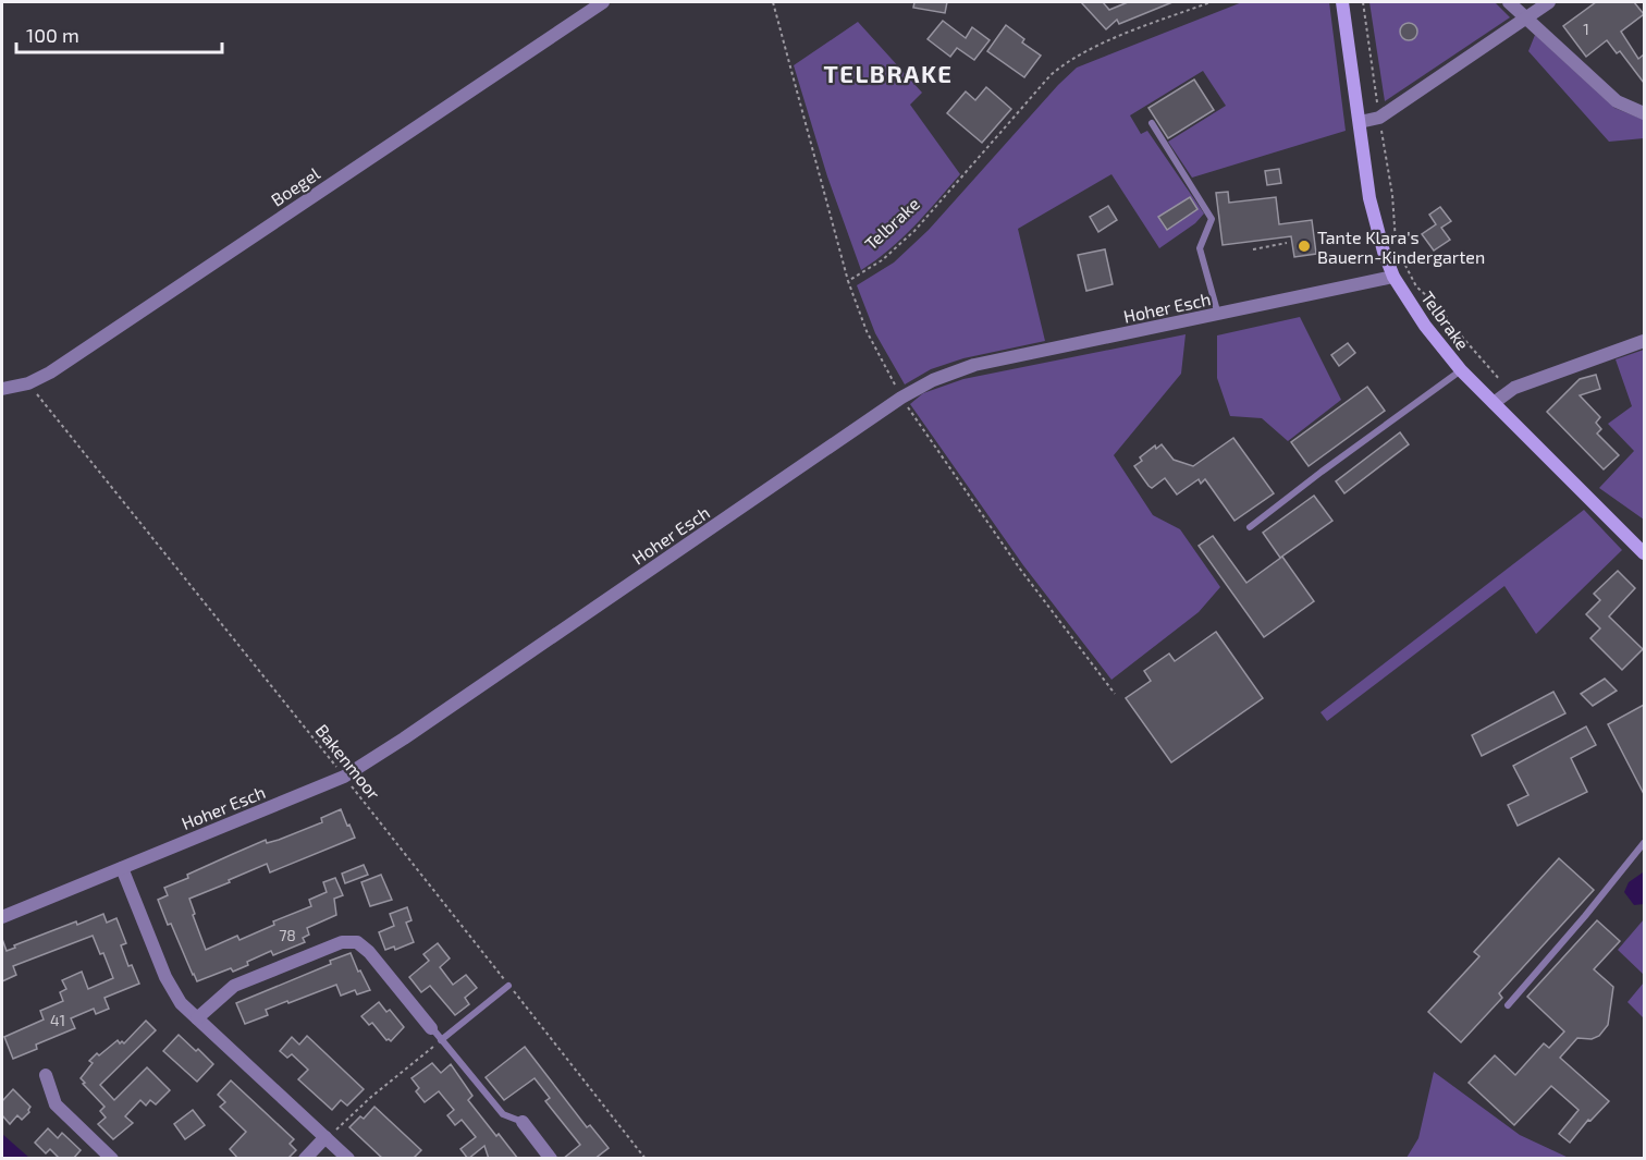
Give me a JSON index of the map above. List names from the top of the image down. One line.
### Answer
{"streets":{"street":["Boegel","Telbrake","Hoher Esch"],"path":["Bakenmoor"]},"crossings":[["Boegel","Bakenmoor"],["Telbrake","Hoher Esch"],["Hoher Esch","Bakenmoor"]],"districts":["TELBRAKE"],"places":["Tante Klara's Bauern-Kindergarten"],"house_numbers":["1","78","41"],"scale_bar":"100 m"}
